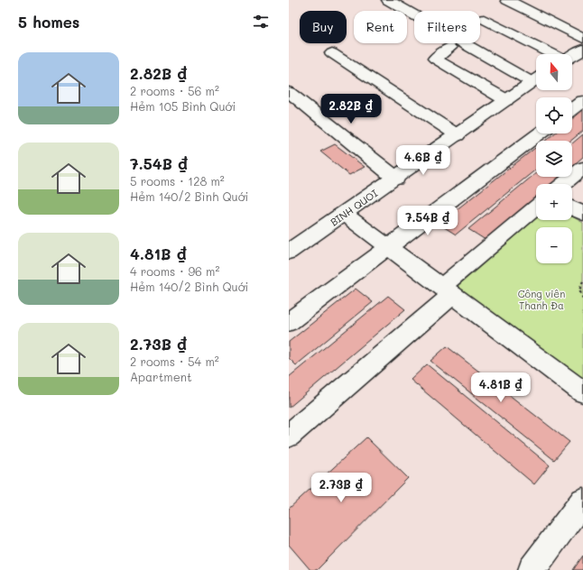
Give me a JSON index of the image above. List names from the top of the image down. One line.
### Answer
{"streets":{"street":["BINH QUOI"]},"parks":["Công viên Thanh Đa"],"north":"top","page":{"heading":"5 homes","chip":["Buy","Rent","Filters"],"list":[{"name":"2.82B ₫","note":"2 rooms · 56 m² · Hẻm 105 Bình Quới"},{"name":"7.54B ₫","note":"5 rooms · 128 m² · Hẻm 140/2 Bình Quới"},{"name":"4.81B ₫","note":"4 rooms · 96 m² · Hẻm 140/2 Bình Quới"},{"name":"2.73B ₫","note":"2 rooms · 54 m² · Apartment"}],"map_buttons":["+","−"],"price":["2.82B ₫","4.6B ₫","7.54B ₫","4.81B ₫","2.73B ₫"]}}
